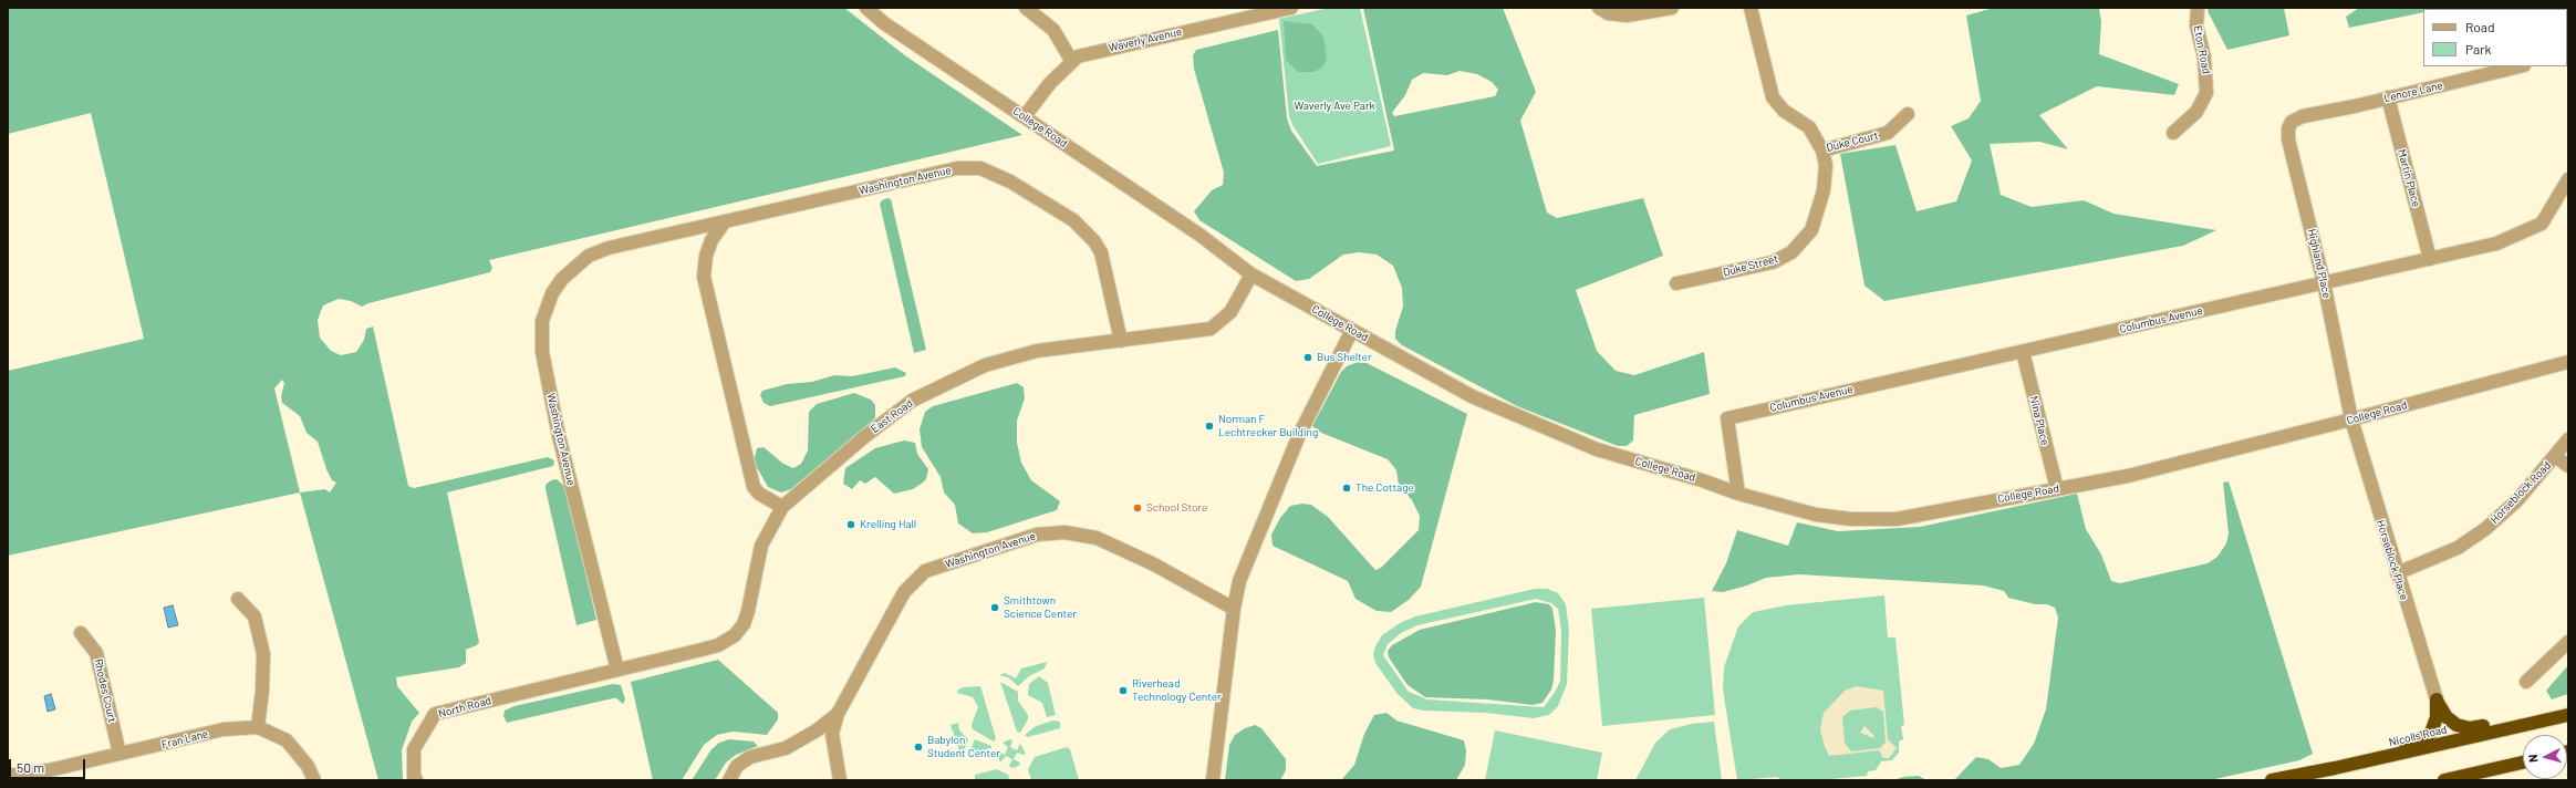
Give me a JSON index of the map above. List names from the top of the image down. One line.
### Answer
{"streets":{"highway":["Nicolls Road"],"street":["Waverly Avenue","Eton Road","Lenore Lane","College Road","Duke Court","Martin Place","Washington Avenue","Highland Place","Duke Street","Columbus Avenue","East Road","Nina Place","Horseblock Road","Horseblock Place","Rhodes Court","North Road","Fran Lane"]},"crossings":[["Waverly Avenue","College Road"],["Lenore Lane","Martin Place"],["Lenore Lane","Highland Place"],["College Road","Highland Place"],["College Road","Columbus Avenue"],["College Road","East Road"],["College Road","Nina Place"],["College Road","Horseblock Place"],["Duke Court","Duke Street"],["Martin Place","Columbus Avenue"],["Washington Avenue","East Road"],["Washington Avenue","North Road"],["Highland Place","Columbus Avenue"],["Highland Place","Horseblock Place"],["Columbus Avenue","Nina Place"],["East Road","North Road"],["Horseblock Road","Horseblock Place"],["Rhodes Court","Fran Lane"]],"parks":["Waverly Ave Park"],"places":["Bus Shelter","Norman F Lechtrecker Building","The Cottage","School Store","Krelling Hall","Smithtown Science Center","Riverhead Technology Center","Babylon Student Center"],"legend":["Road","Park"],"scale_bar":"50 m","north":"left"}
